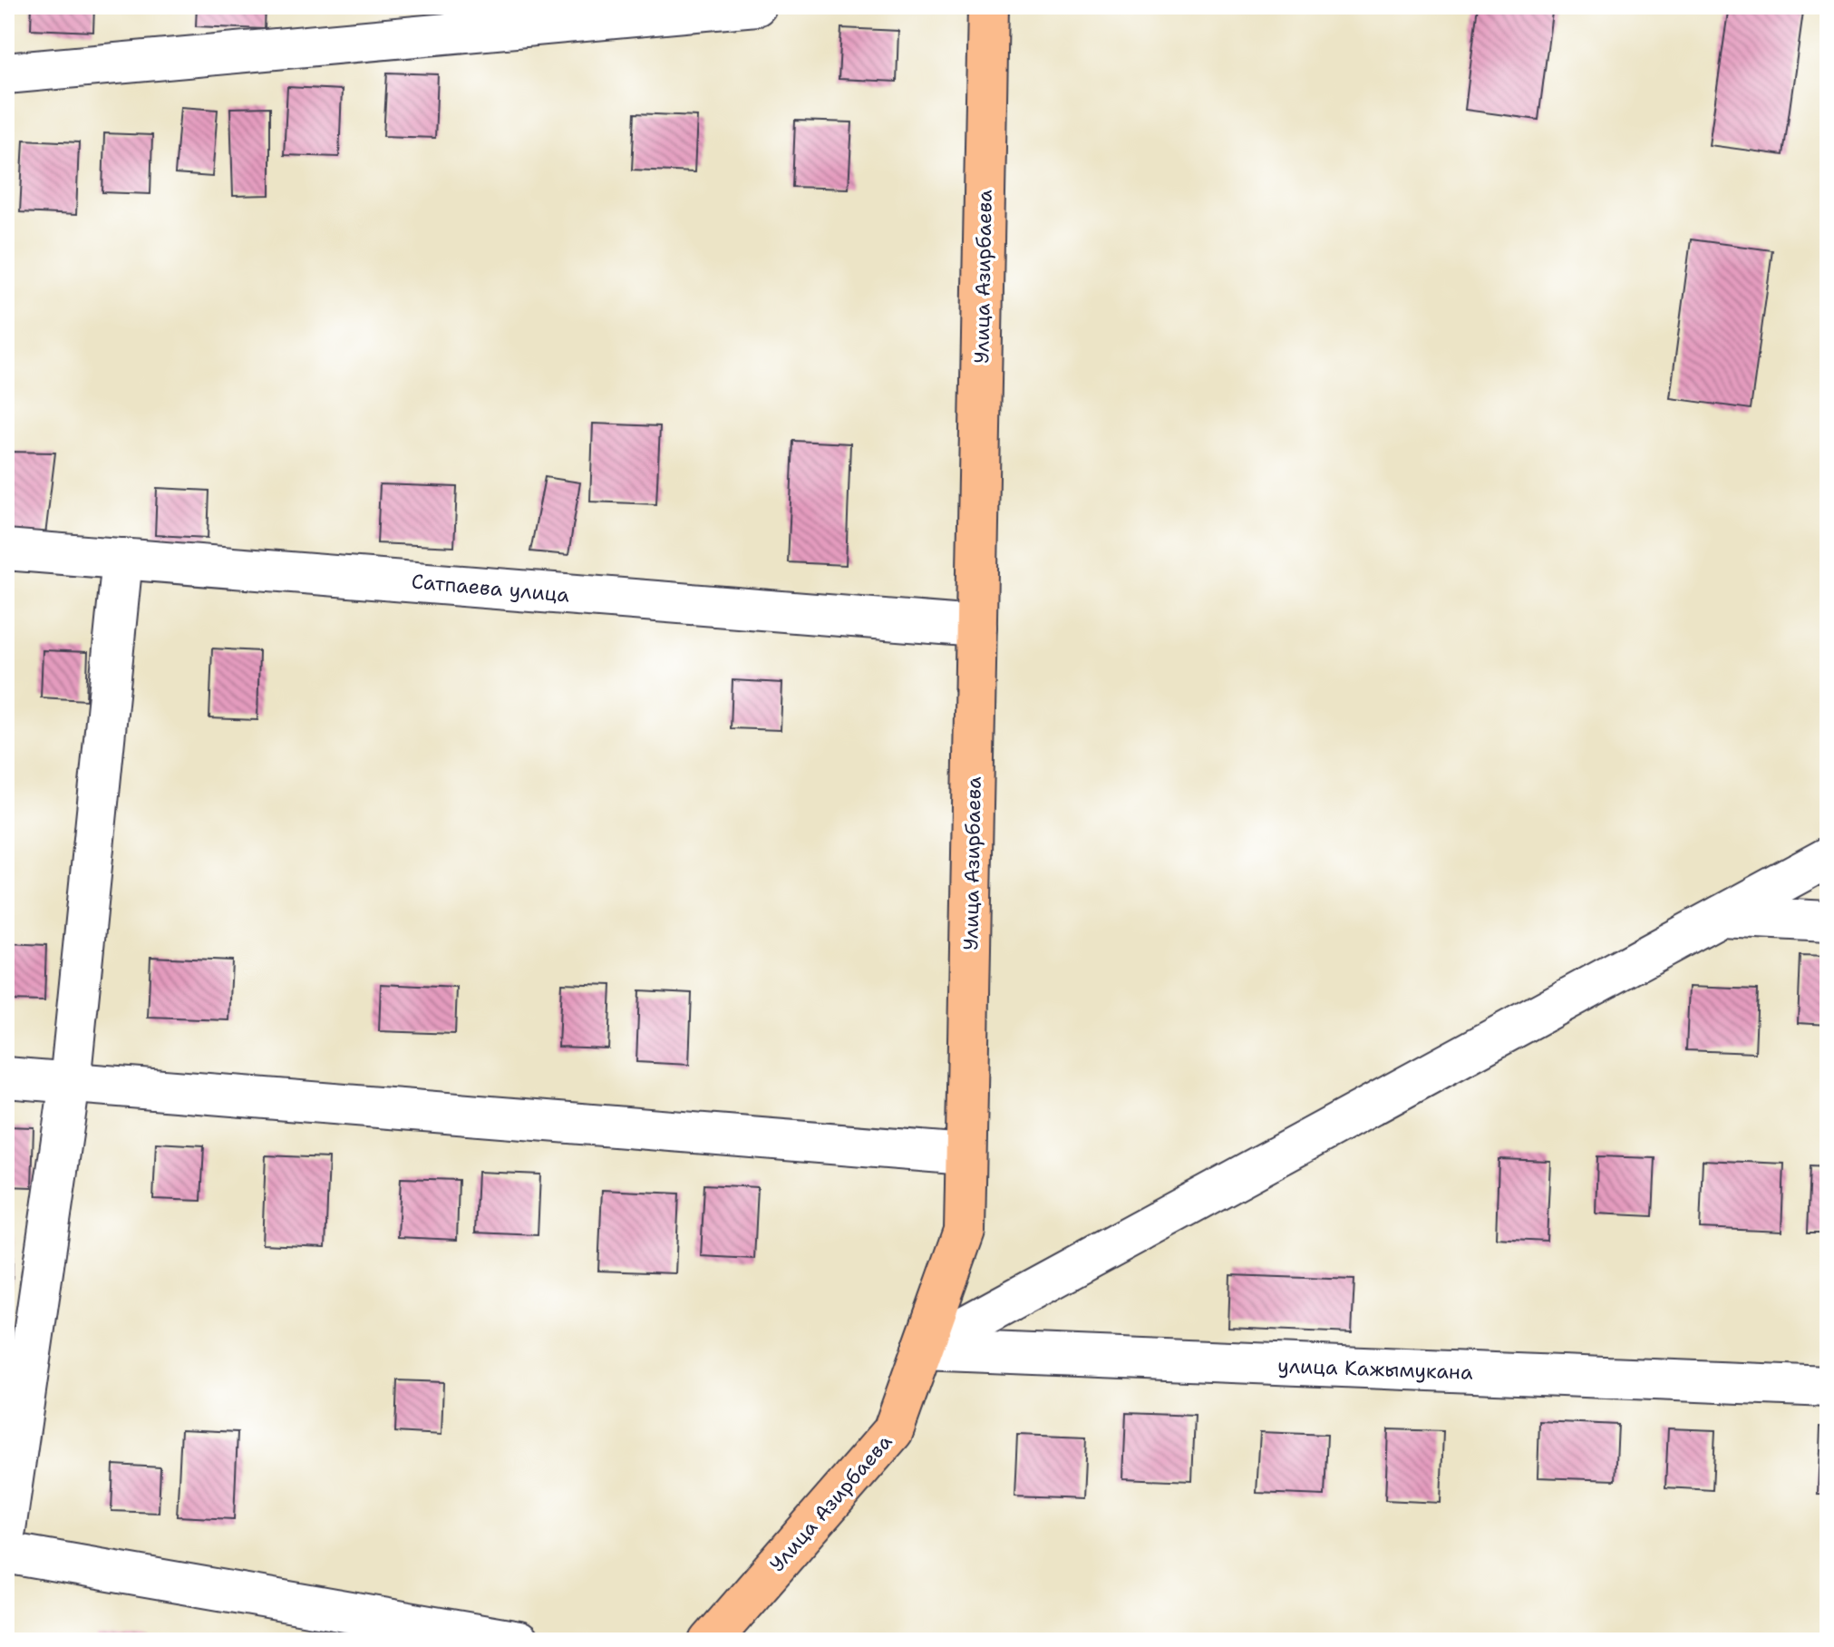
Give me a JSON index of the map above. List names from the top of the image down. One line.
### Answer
{"streets":{"main road":["Улица Азирбаева"],"street":["Сатпаева улица","улица Кажымукана"]},"crossings":[["Улица Азирбаева","Сатпаева улица"],["Улица Азирбаева","улица Кажымукана"]]}
